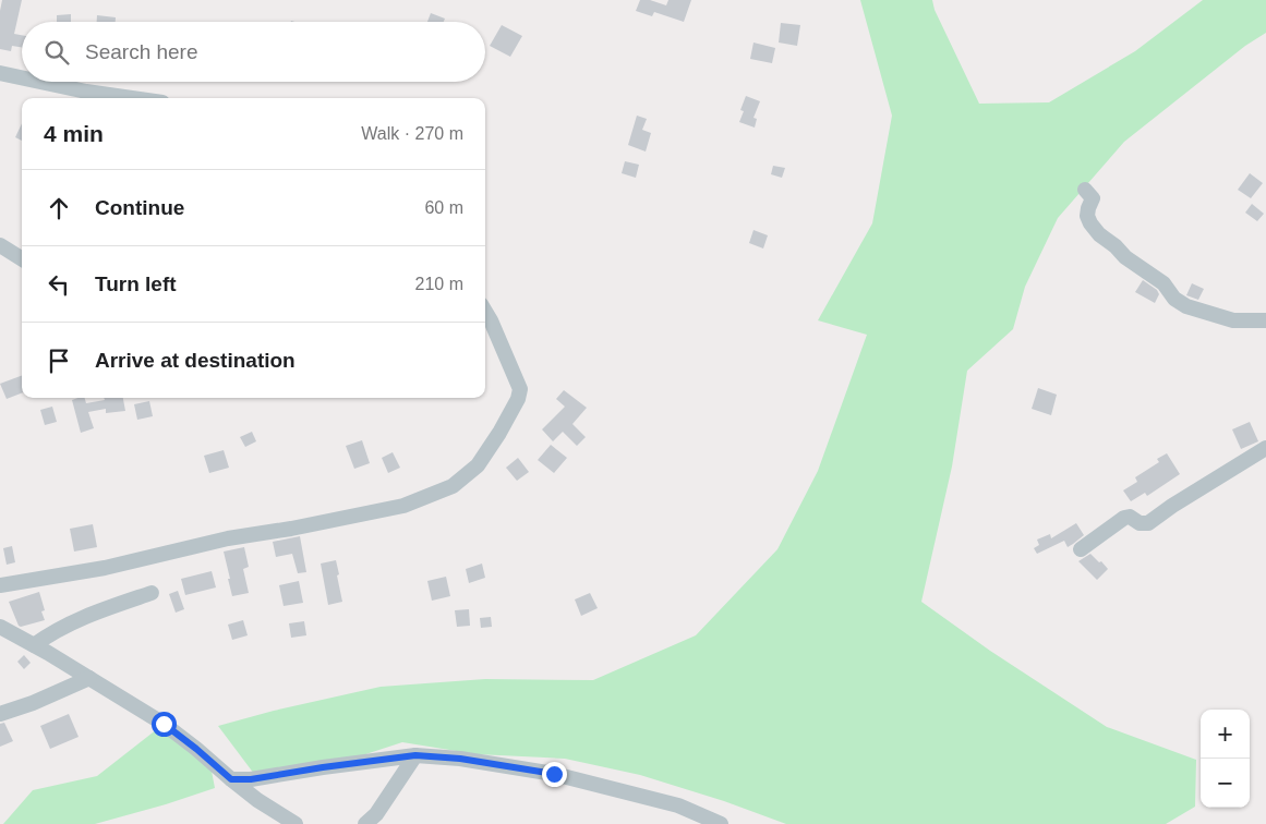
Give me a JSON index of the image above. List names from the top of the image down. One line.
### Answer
{"page":{"search":"Search here","heading":["4 min","Walk · 270 m"],"list":[["Continue","60 m"],["Turn left","210 m"],"Arrive at destination"],"map_buttons":["+","−"]}}
